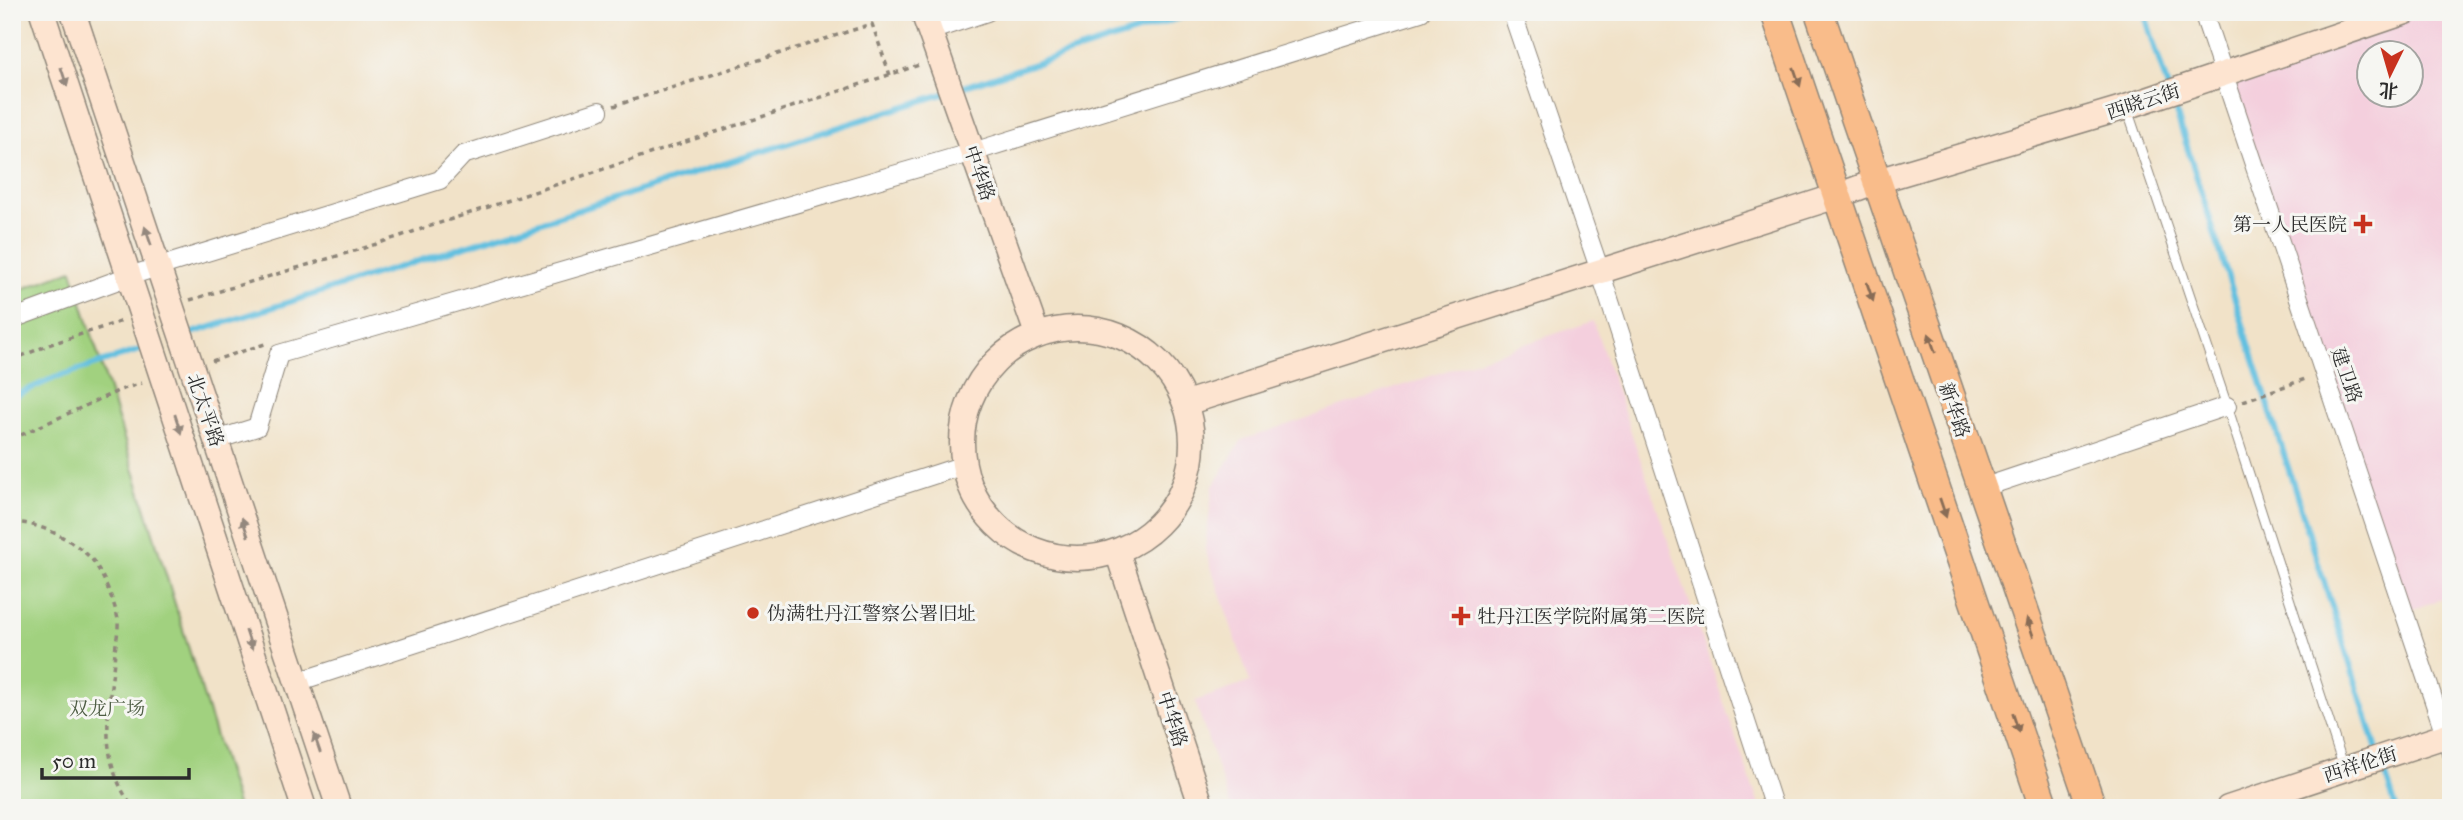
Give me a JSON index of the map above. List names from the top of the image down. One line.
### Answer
{"streets":{"main road":["新华路"],"street":["西晓云街","中华路","建卫路","北太平路","西祥伦街"]},"crossings":[["西晓云街","中华路"],["西晓云街","建卫路"],["西晓云街","新华路"],["建卫路","西祥伦街"]],"parks":["双龙广场"],"places":{"health":["第一人民医院","牡丹江医学院附属第二医院"],"other":["伪满牡丹江警察公署旧址"]},"scale_bar":"50 m","north":"bottom"}
